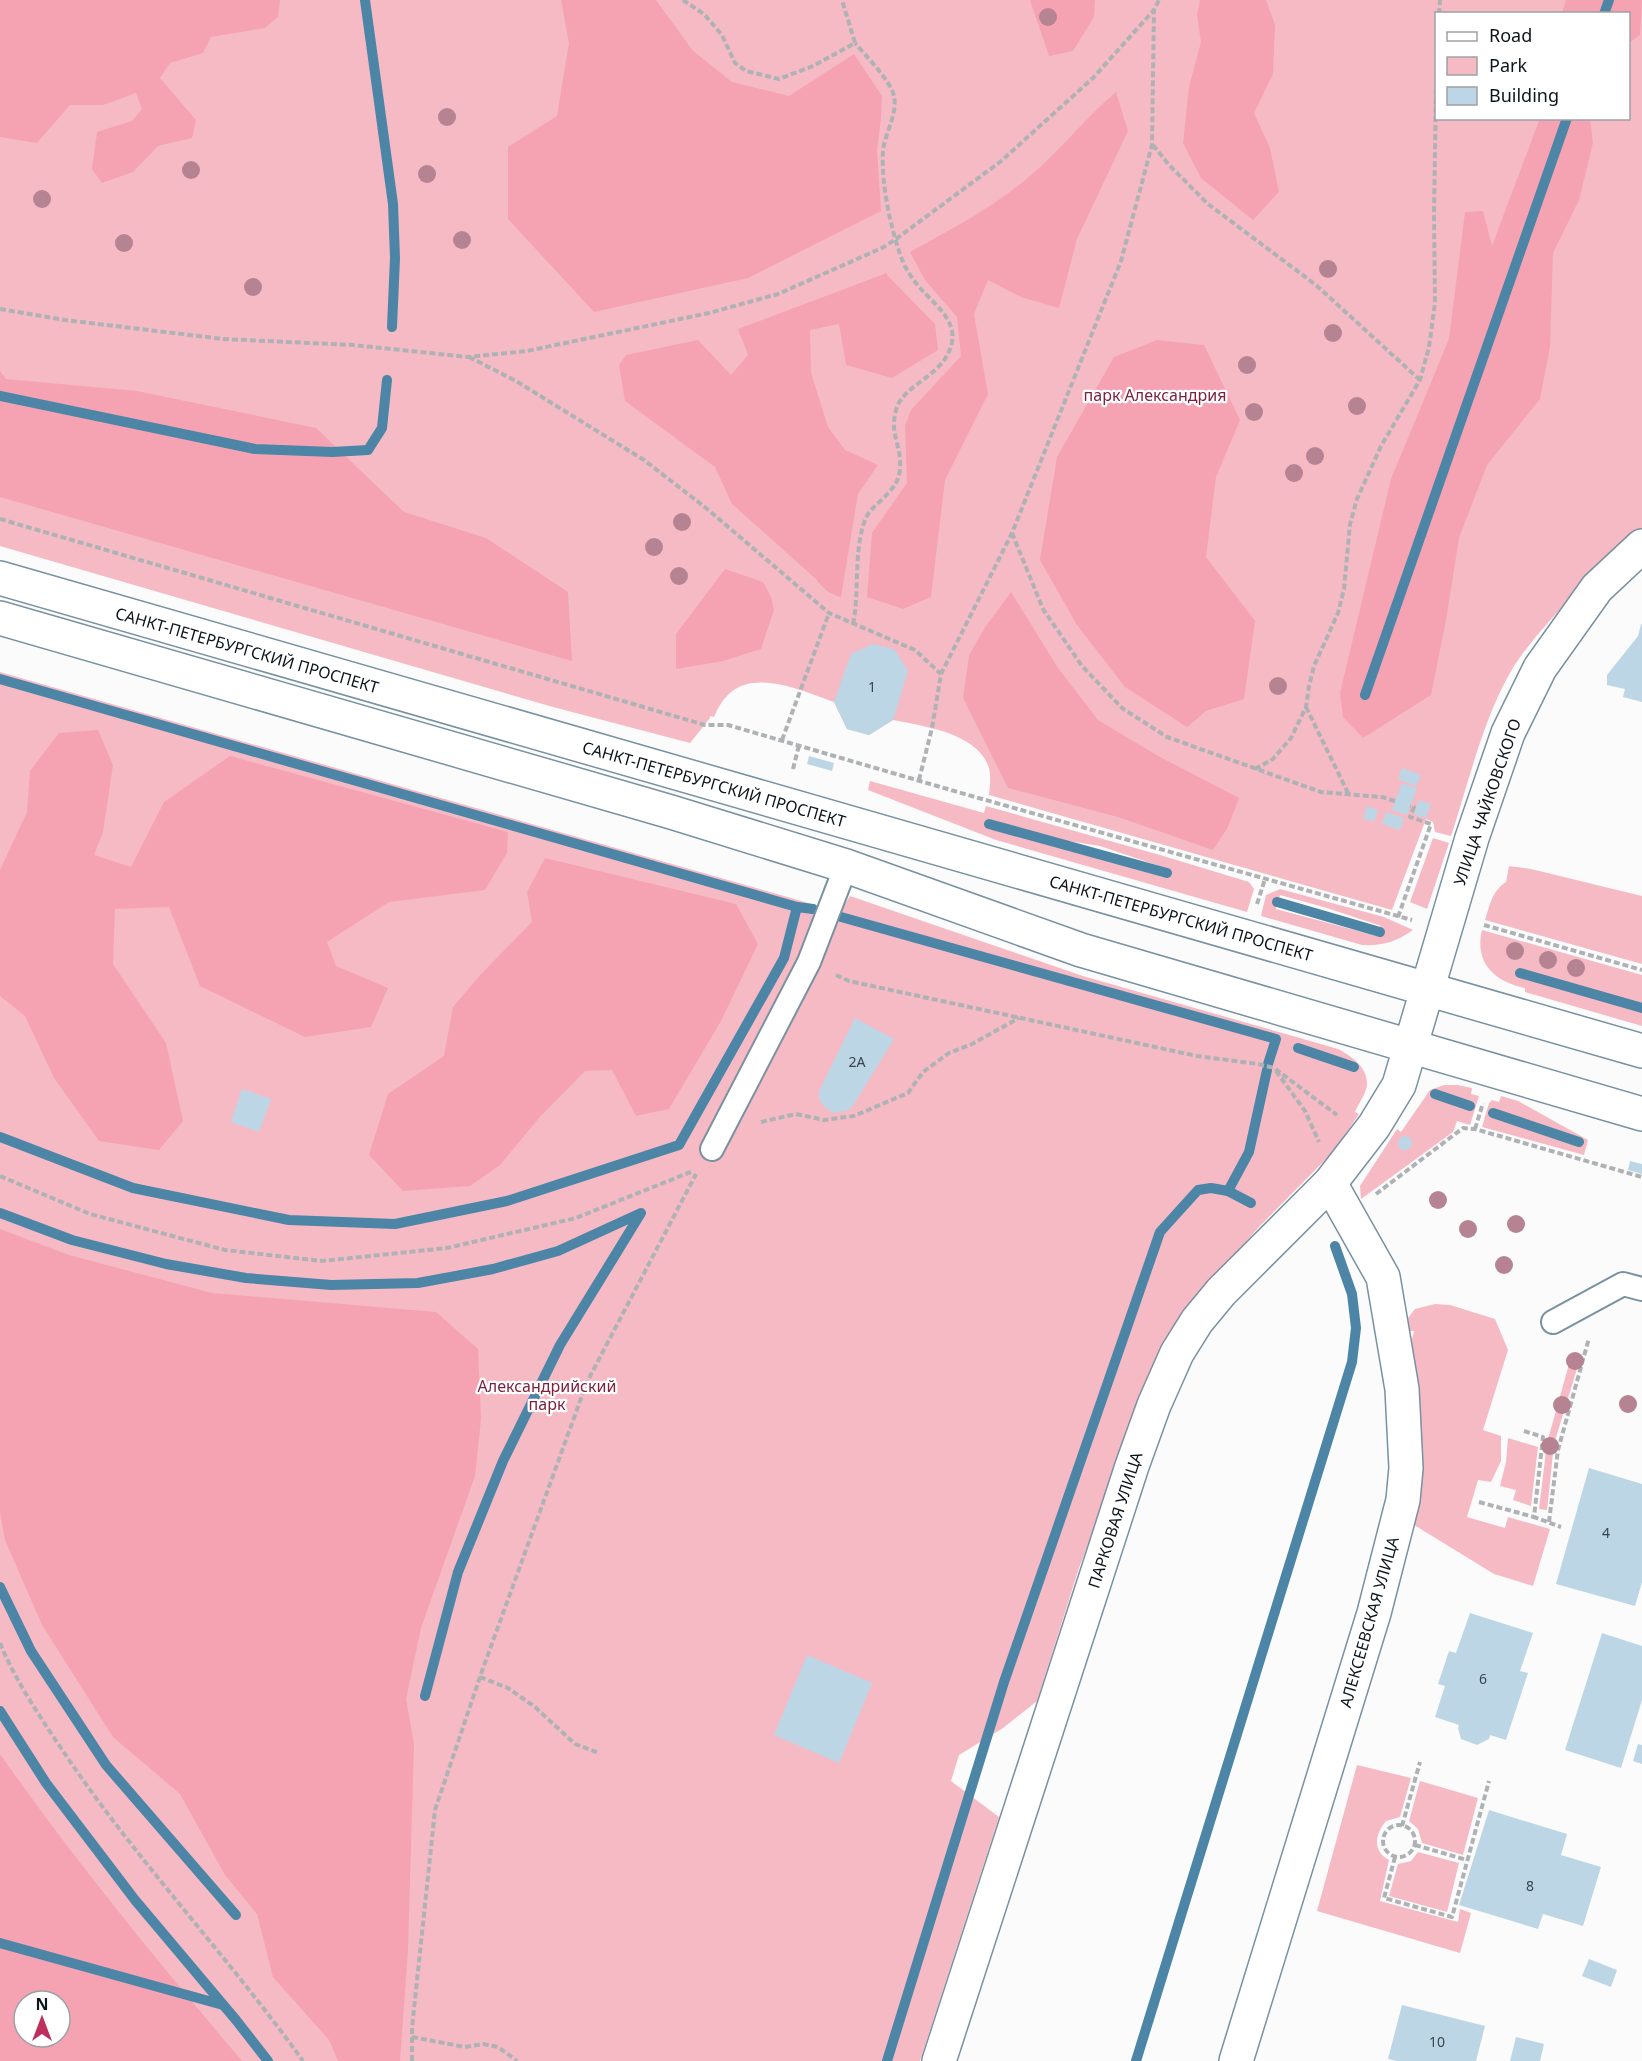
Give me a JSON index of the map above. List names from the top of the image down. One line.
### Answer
{"streets":{"main road":["САНКТ-ПЕТЕРБУРГСКИЙ ПРОСПЕКТ","УЛИЦА ЧАЙКОВСКОГО","ПАРКОВАЯ УЛИЦА","АЛЕКСЕЕВСКАЯ УЛИЦА"]},"crossings":[["САНКТ-ПЕТЕРБУРГСКИЙ ПРОСПЕКТ","УЛИЦА ЧАЙКОВСКОГО"],["УЛИЦА ЧАЙКОВСКОГО","ПАРКОВАЯ УЛИЦА"],["ПАРКОВАЯ УЛИЦА","АЛЕКСЕЕВСКАЯ УЛИЦА"]],"parks":["парк Александрия","Александрийский парк"],"house_numbers":["1","2А","4","6","8","10"],"legend":["Road","Park","Building"],"north":"top"}
